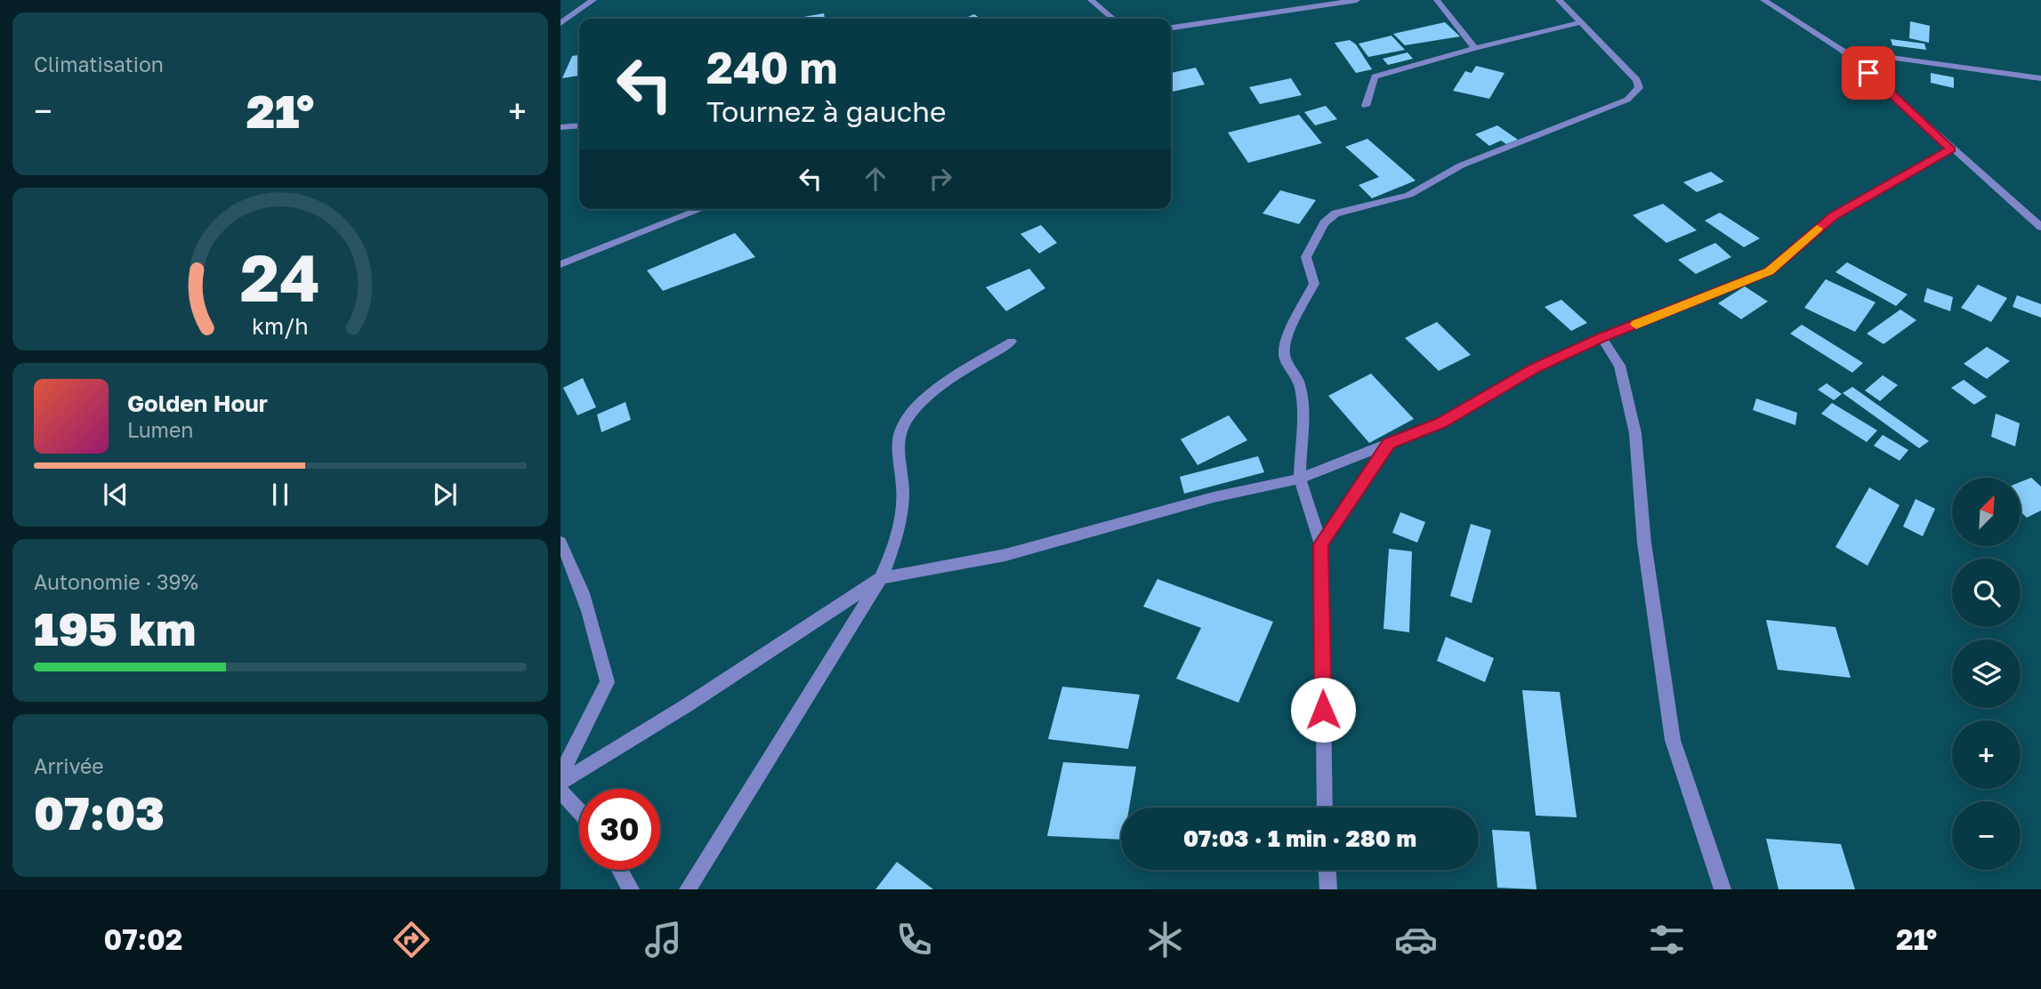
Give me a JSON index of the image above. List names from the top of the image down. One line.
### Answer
{"north":"top right","page":{"tile":["Climatisation",["Autonomie · 39%","195 km"],["Arrivée","07:03"]],"turn":["240 m","Tournez à gauche"],"heat":["−","21°","+"],"song":["Golden Hour","Lumen"],"map_buttons":["+","−"],"limit":"30","trip":"07:03 · 1 min · 280 m","tabs":["07:02","21°"],"gauge":["24","km/h"]}}
